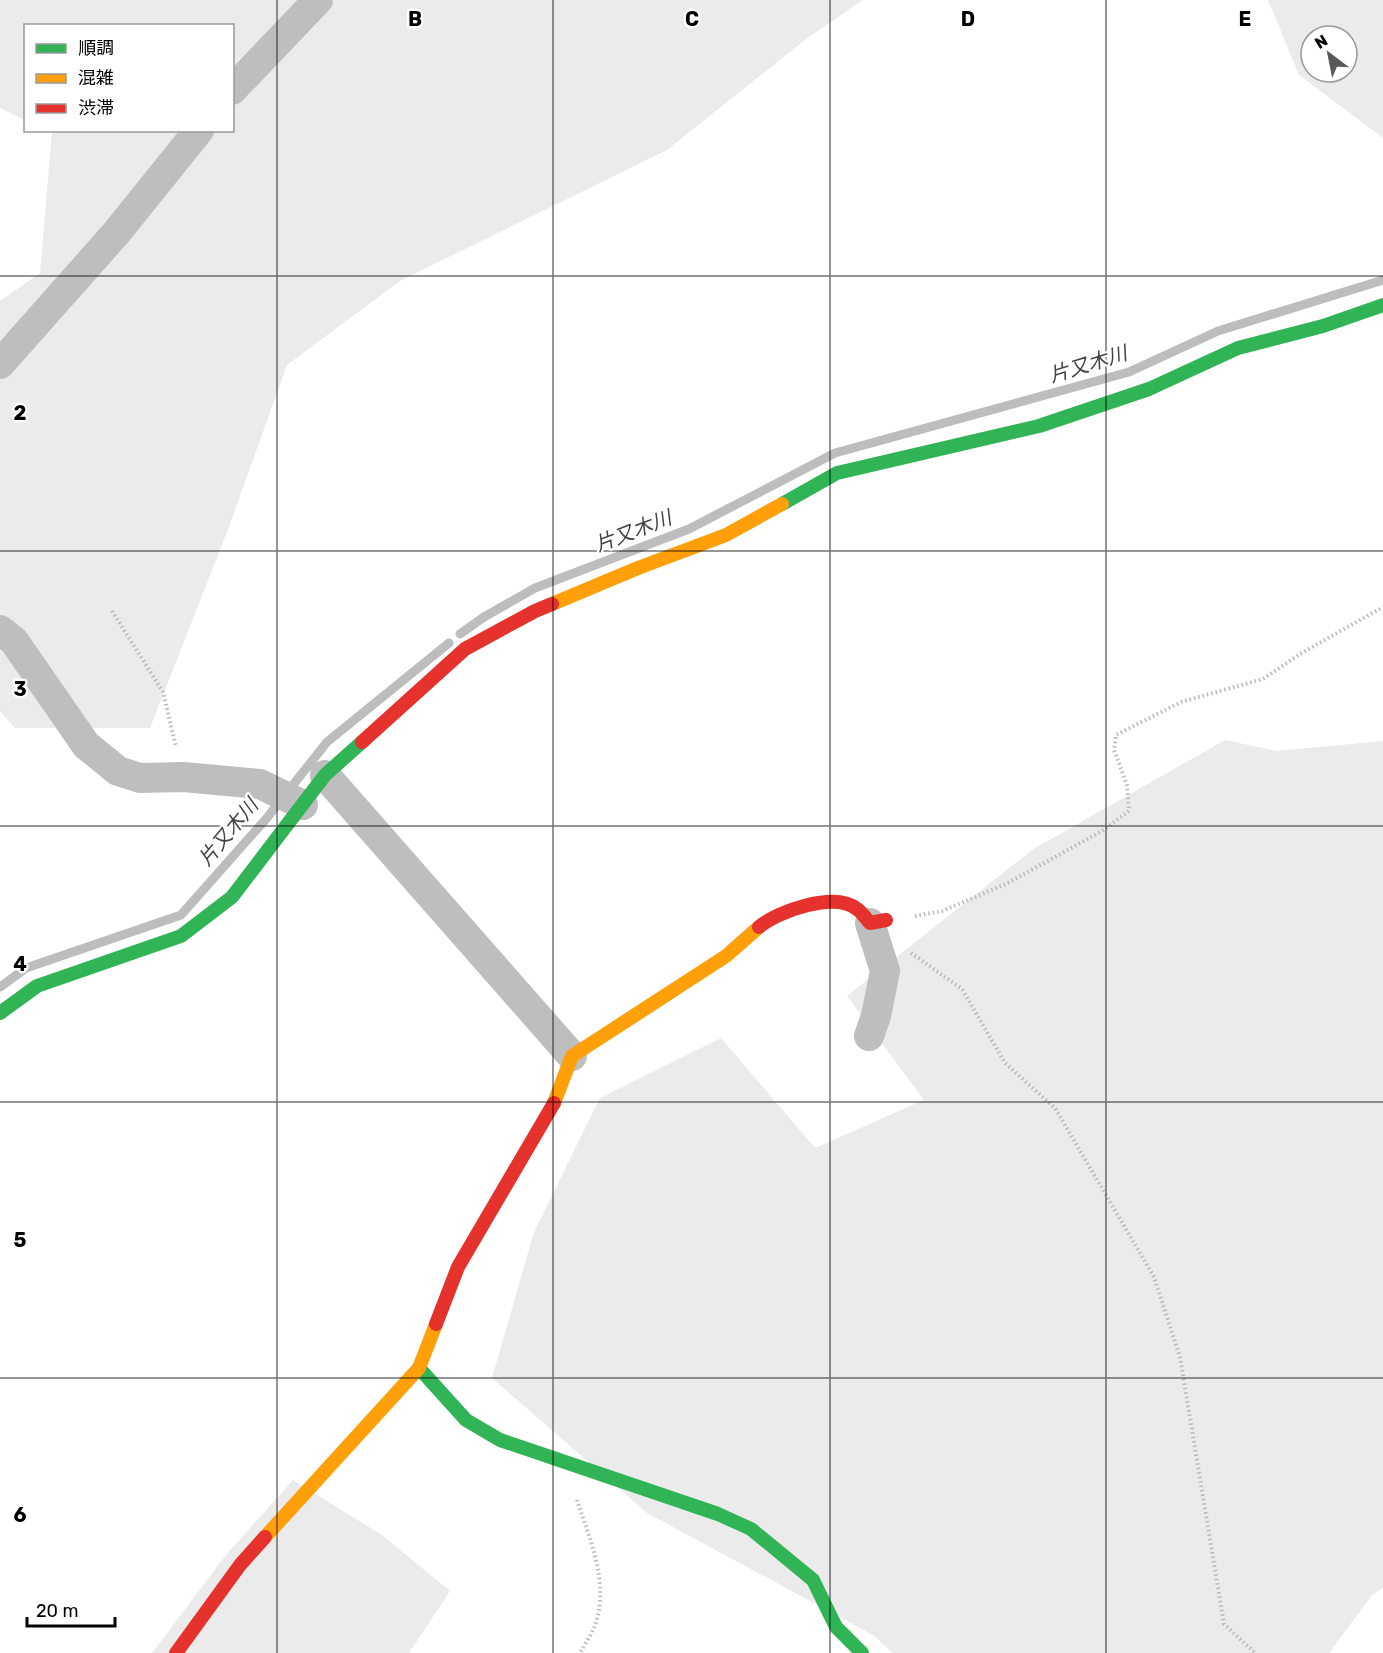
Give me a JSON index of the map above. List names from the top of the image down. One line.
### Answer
{"water":["片又木川"],"legend":["順調","混雑","渋滞"],"scale_bar":"20 m","north":"top left","grid":{"columns":["B","C","D","E"],"rows":["2","3","4","5","6"]}}
